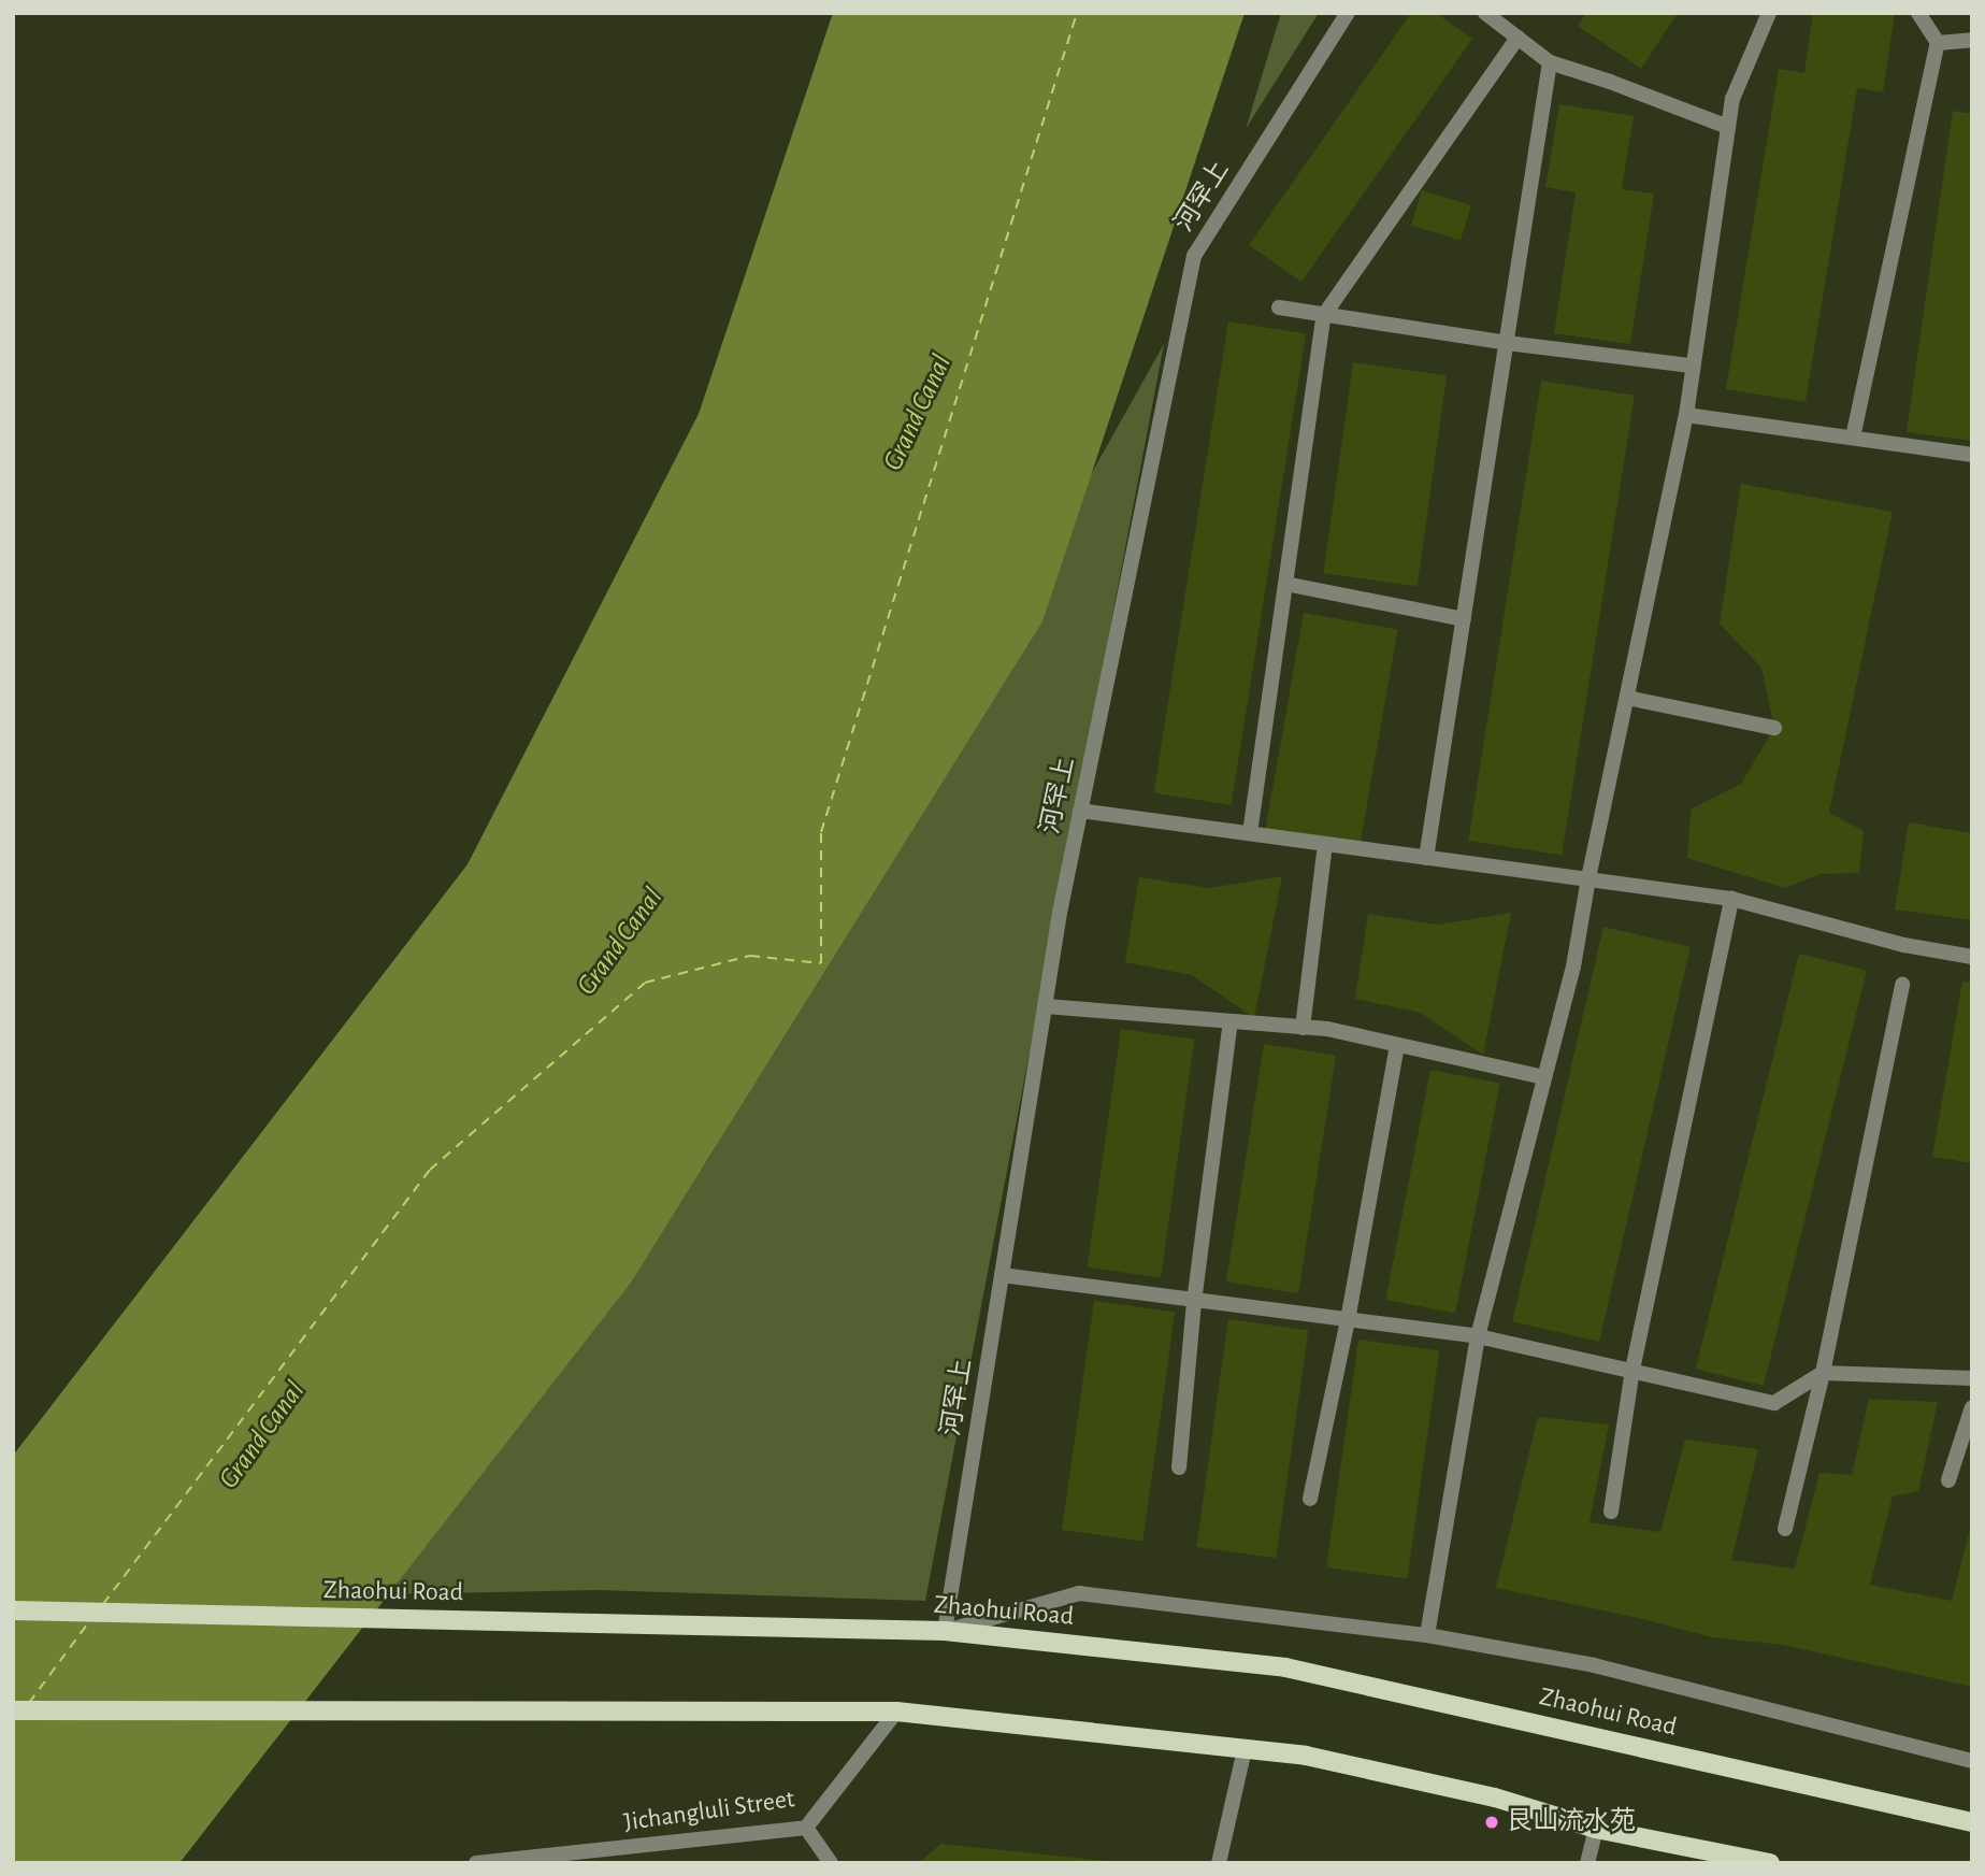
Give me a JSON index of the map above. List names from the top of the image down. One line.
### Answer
{"streets":{"main road":["Zhaohui Road"],"street":["河罕上","Jichangluli Street"]},"crossings":[["河罕上","Zhaohui Road"]],"water":["Grand Canal"],"places":["艮山流水苑"]}
